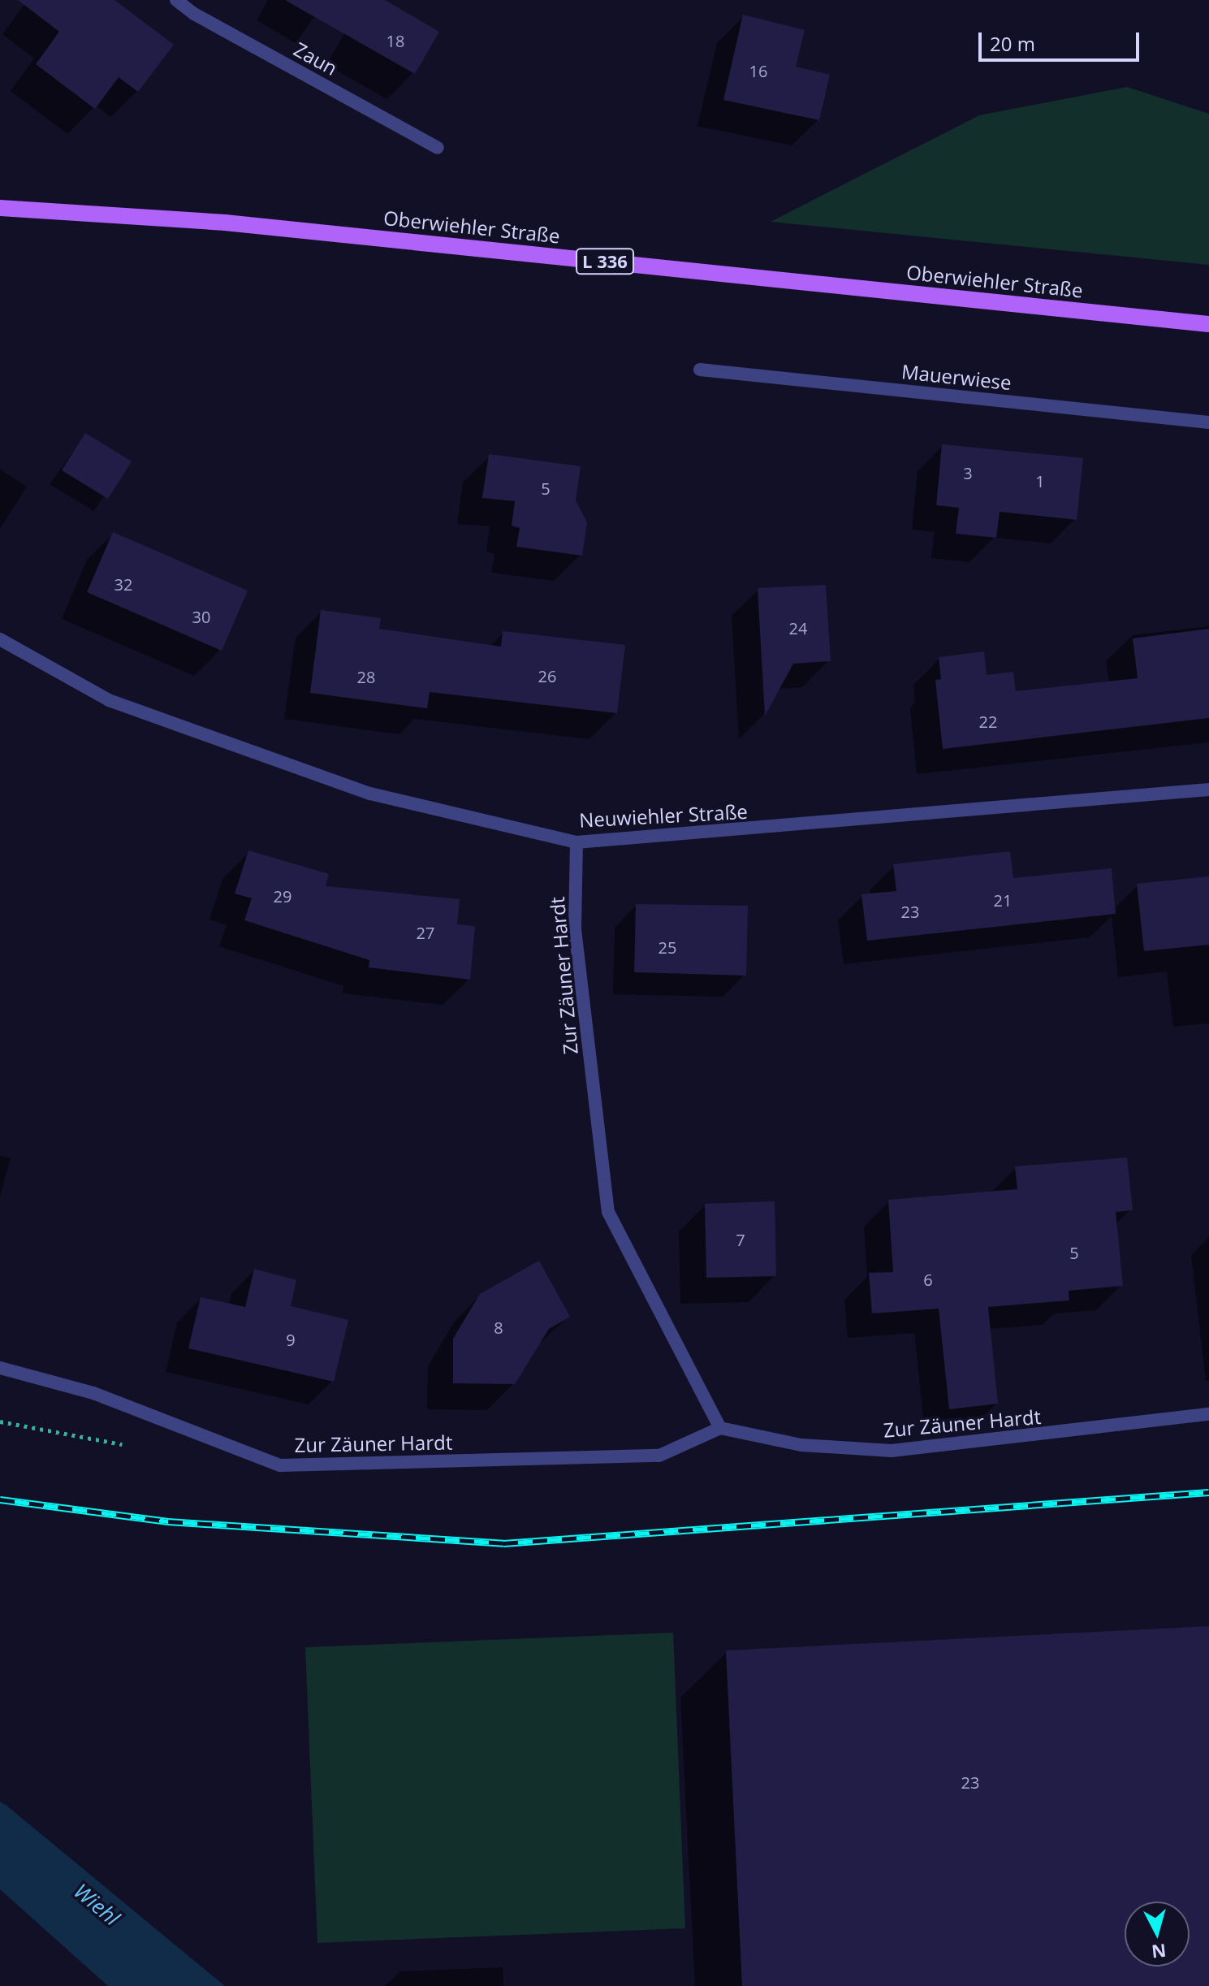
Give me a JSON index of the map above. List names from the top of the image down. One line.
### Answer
{"streets":{"main road":["Oberwiehler Straße","L 336"],"street":["Zaun","Mauerwiese","Neuwiehler Straße","Zur Zäuner Hardt"]},"crossings":[["Neuwiehler Straße","Zur Zäuner Hardt"]],"water":["Wiehl"],"house_numbers":["18","16","3","1","5","32","30","24","26","28","22","29","21","23","27","25","7","5","6","8","9","23"],"scale_bar":"20 m","north":"bottom"}
